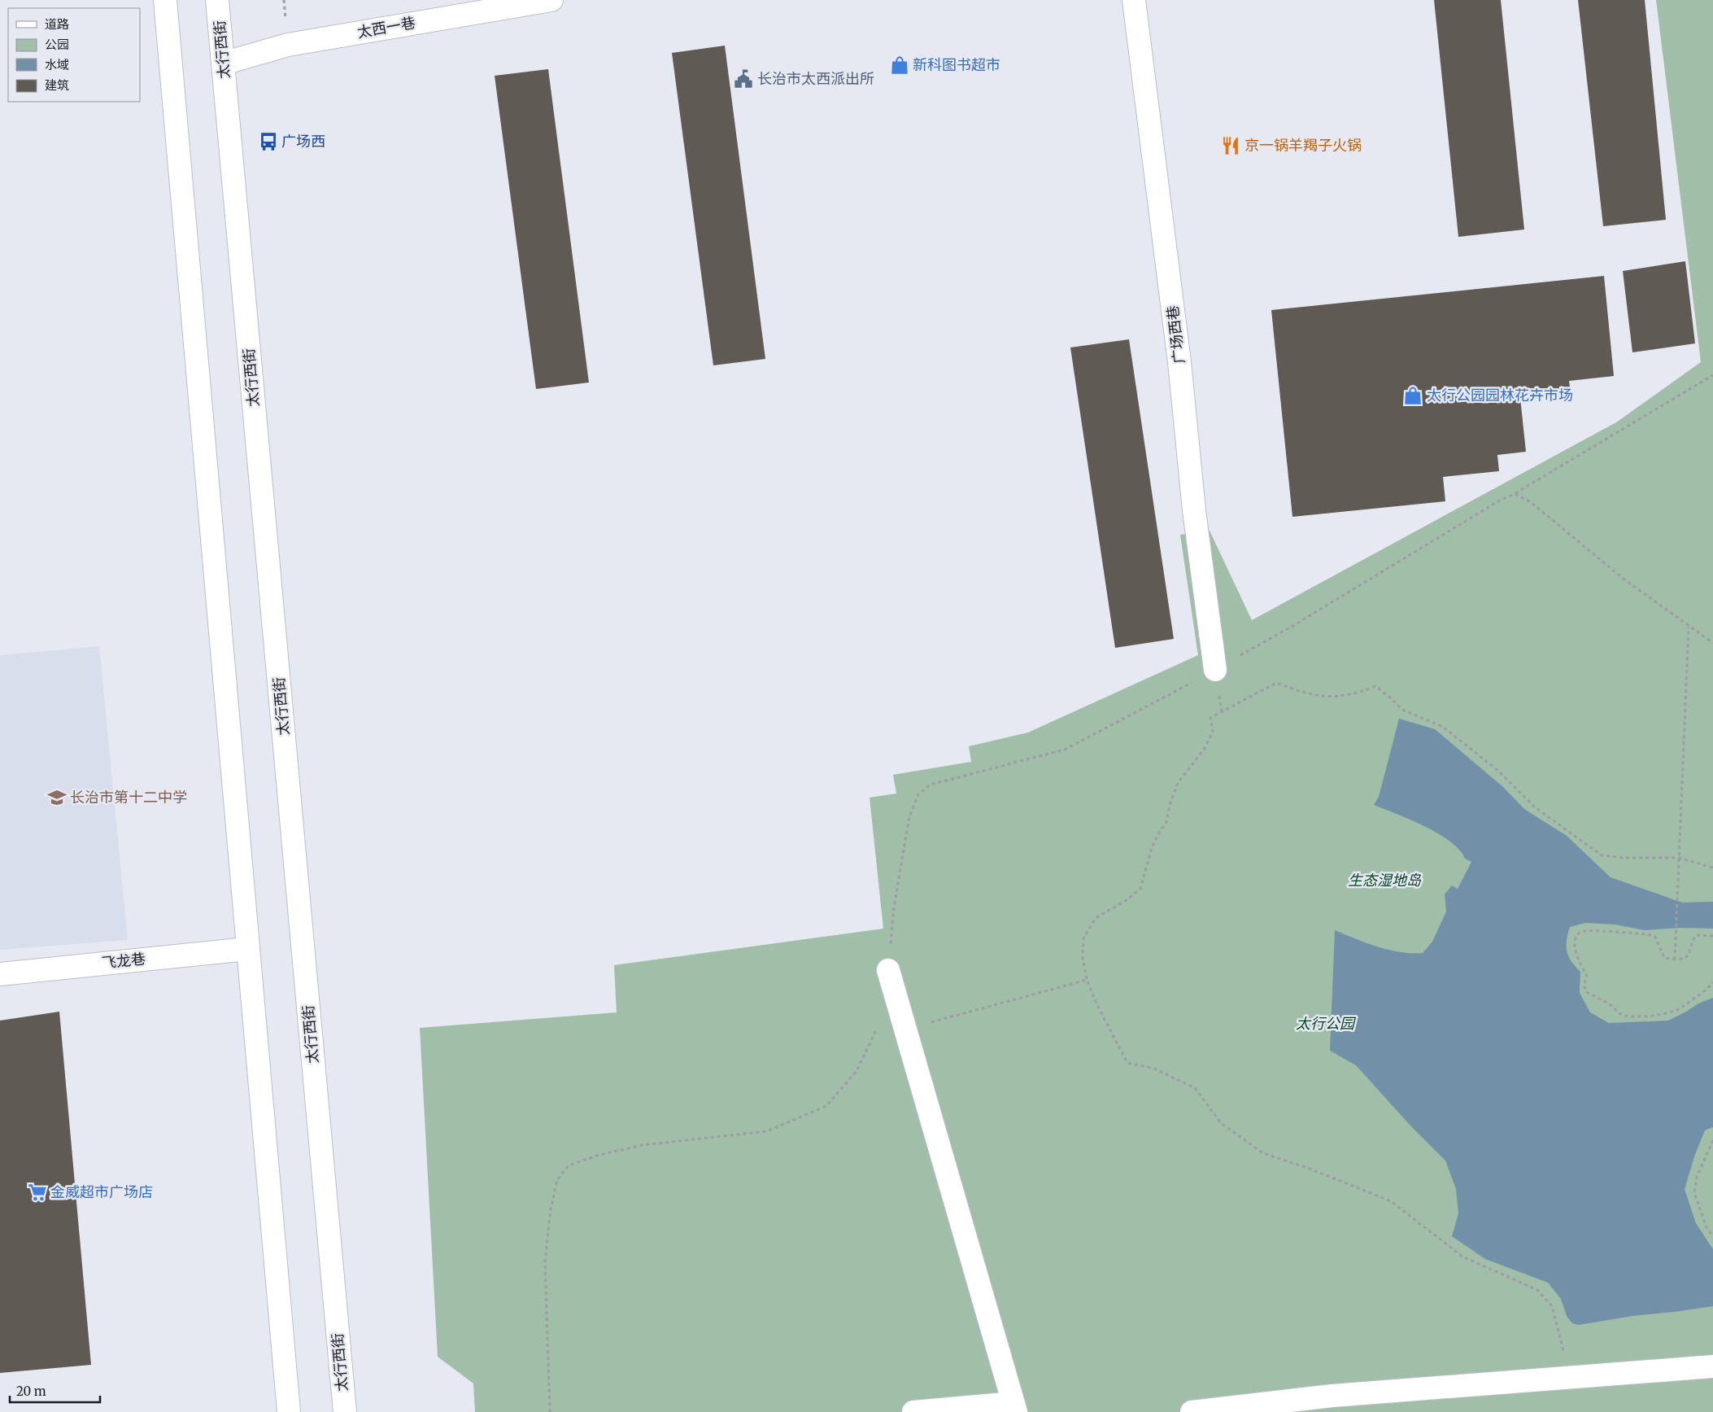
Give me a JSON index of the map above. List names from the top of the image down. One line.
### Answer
{"streets":{"main road":["太西一巷","太行西街","广场西巷","飞龙巷"]},"crossings":[["太西一巷","太行西街"]],"parks":["生态湿地岛","太行公园"],"places":{"shop":["新科图书超市","太行公园园林花卉市场"],"public building":["长治市太西派出所"],"bus stop":["广场西"],"restaurant":["京一锅羊羯子火锅"],"school or university":["长治市第十二中学"],"supermarket":["金威超市广场店"]},"legend":["道路","公园","水域","建筑"],"scale_bar":"20 m"}
